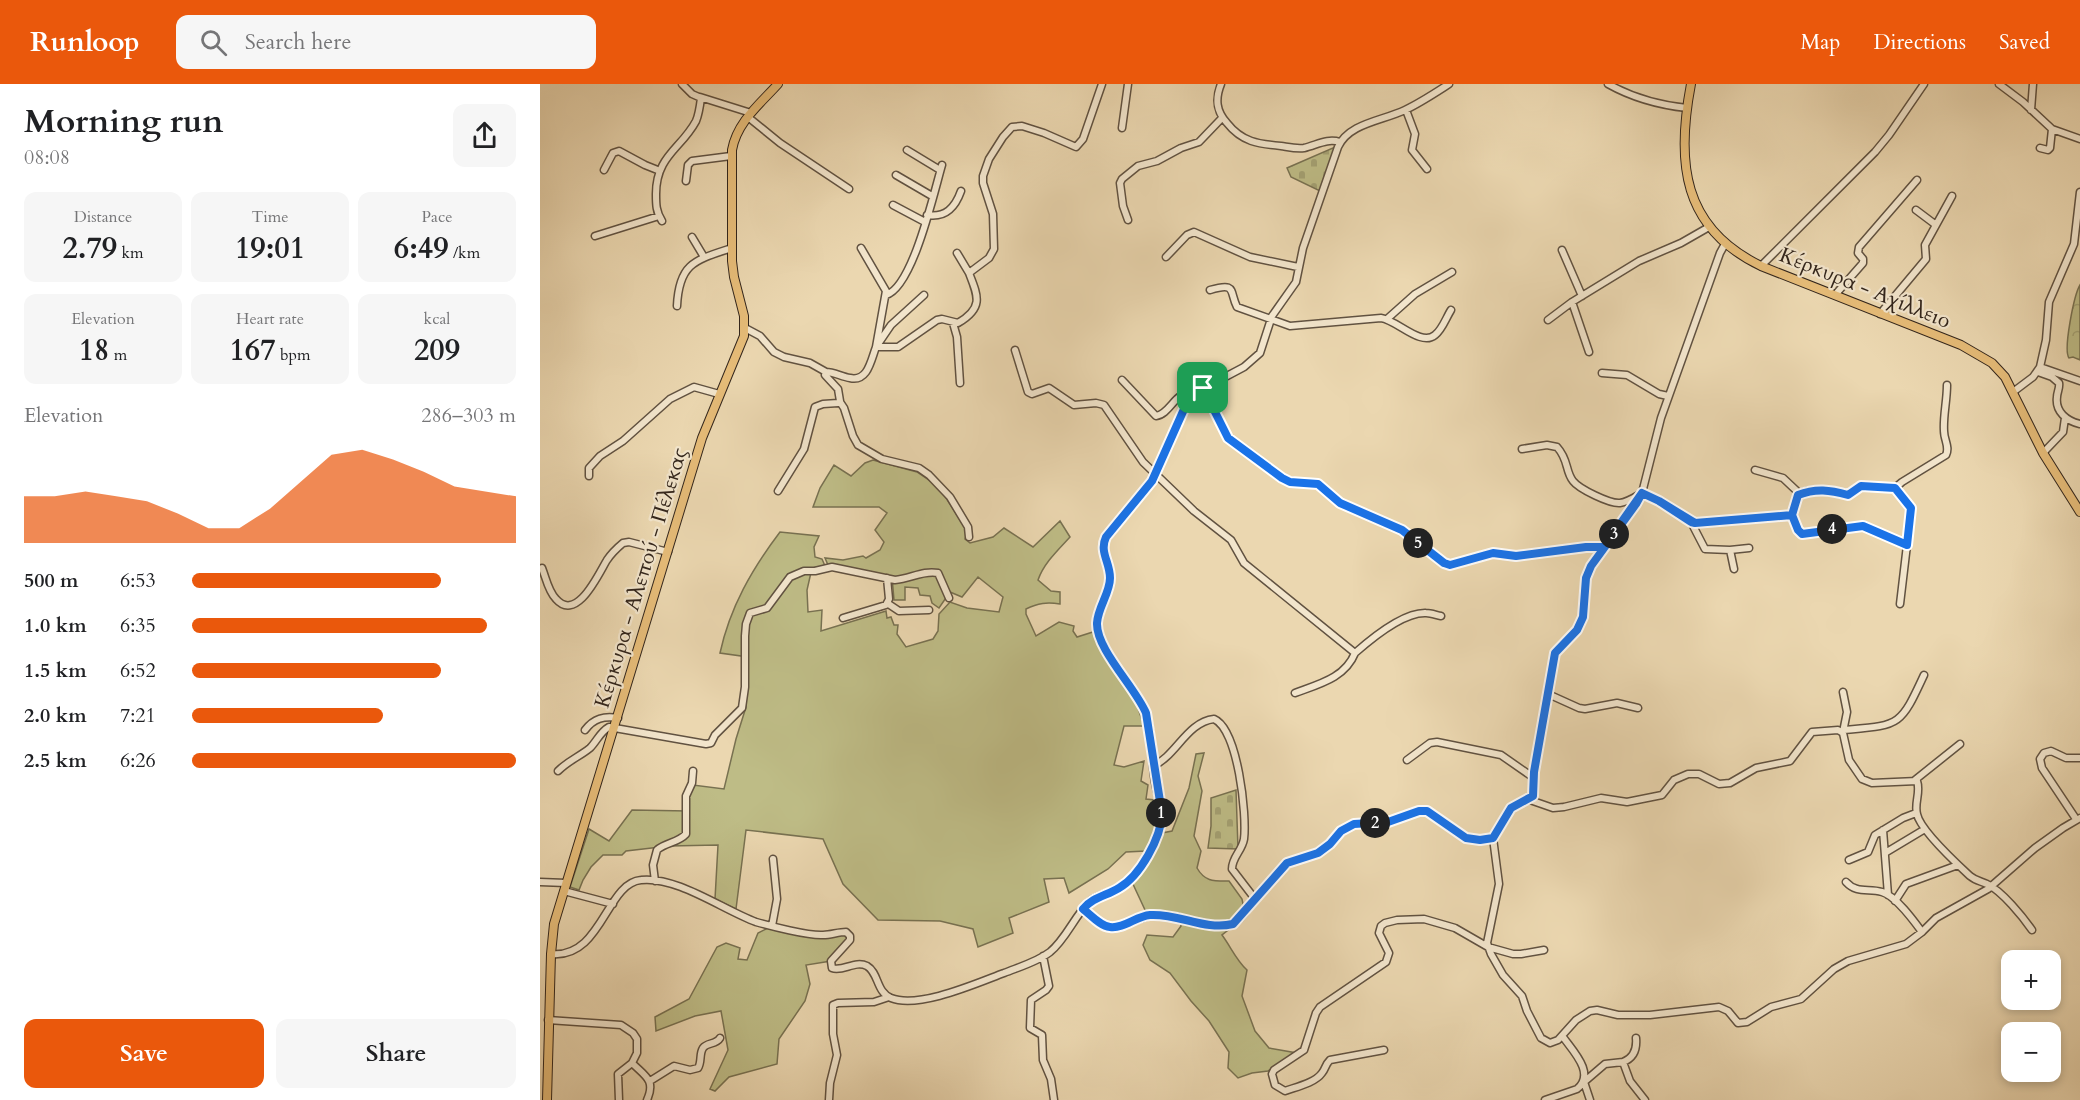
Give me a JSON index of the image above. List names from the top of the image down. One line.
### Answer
{"streets":{"main road":["Κέρκυρα - Αχίλλειο","Κέρκυρα - Αλεπού - Πέλεκας"]},"page":{"header":"Runloop","search":"Search here","nav":["Map","Directions","Saved"],"heading":["Morning run","08:08"],"stats":[["Distance","2.79 km"],["Time","19:01"],["Pace","6:49 /km"],["Elevation","18 m"],["Heart rate","167 bpm"],["kcal","209"]],"chart":["Elevation","286–303 m"],"pins":["4","3","5","1","2"],"list":[{"name":"500 m","note":"6:53"},{"name":"1.0 km","note":"6:35"},{"name":"1.5 km","note":"6:52"},{"name":"2.0 km","note":"7:21"},{"name":"2.5 km","note":"6:26"}],"map_buttons":["+","−"],"buttons":["Save","Share"]}}
